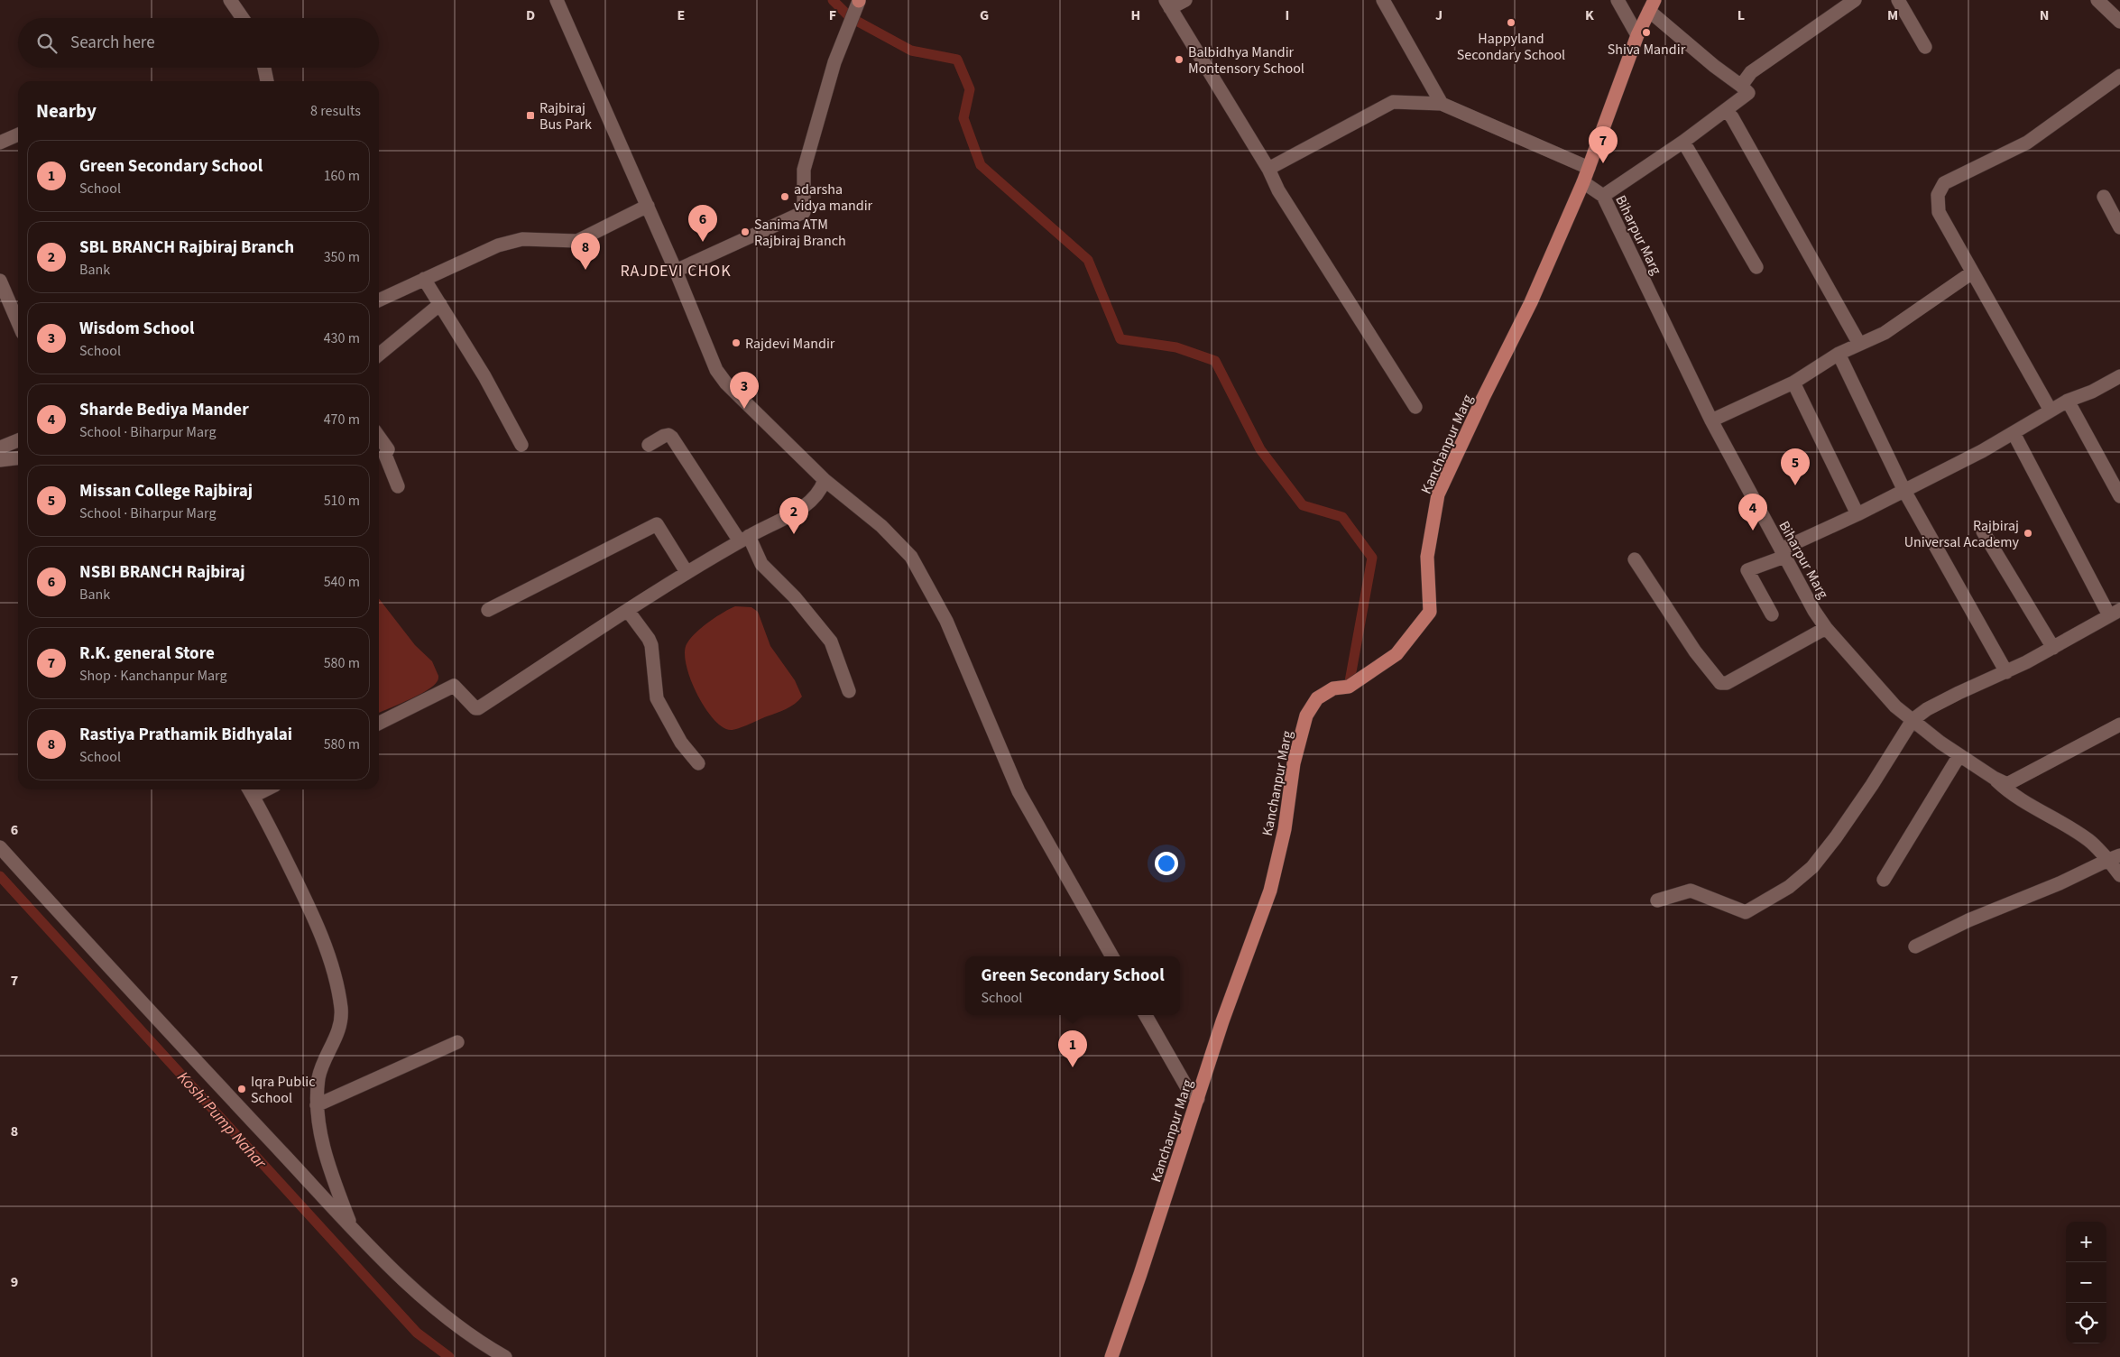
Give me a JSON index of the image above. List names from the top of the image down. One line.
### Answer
{"streets":{"main road":["Kanchanpur Marg"],"street":["Biharpur Marg"]},"crossings":[["Biharpur Marg","Kanchanpur Marg"]],"districts":["RAJDEVI CHOK"],"water":["Koshi Pump Nahar"],"places":{"other":["Happyland Secondary School","Shiva Mandir","Balbidhya Mandir Montensory School","adarsha vidya mandir","Sanima ATM Rajbiraj Branch","Rajdevi Mandir","Rajbiraj Universal Academy","Iqra Public School"],"transit":["Rajbiraj Bus Park"]},"page":{"search":"Search here","heading":["Nearby","8 results"],"pins":["7","6","8","3","5","4","2","1"],"list":[{"mark":"1","name":"Green Secondary School","note":"School","value":"160 m"},{"mark":"2","name":"SBL BRANCH Rajbiraj Branch","note":"Bank","value":"350 m"},{"mark":"3","name":"Wisdom School","note":"School","value":"430 m"},{"mark":"4","name":"Sharde Bediya Mander","note":"School · Biharpur Marg","value":"470 m"},{"mark":"5","name":"Missan College Rajbiraj","note":"School · Biharpur Marg","value":"510 m"},{"mark":"6","name":"NSBI BRANCH Rajbiraj","note":"Bank","value":"540 m"},{"mark":"7","name":"R.K. general Store","note":"Shop · Kanchanpur Marg","value":"580 m"},{"mark":"8","name":"Rastiya Prathamik Bidhyalai","note":"School","value":"580 m"}],"popup":["Green Secondary School","School"],"map_buttons":["+","−"]},"grid":{"columns":["D","E","F","G","H","I","J","K","L","M","N"],"rows":["6","7","8","9"]}}
